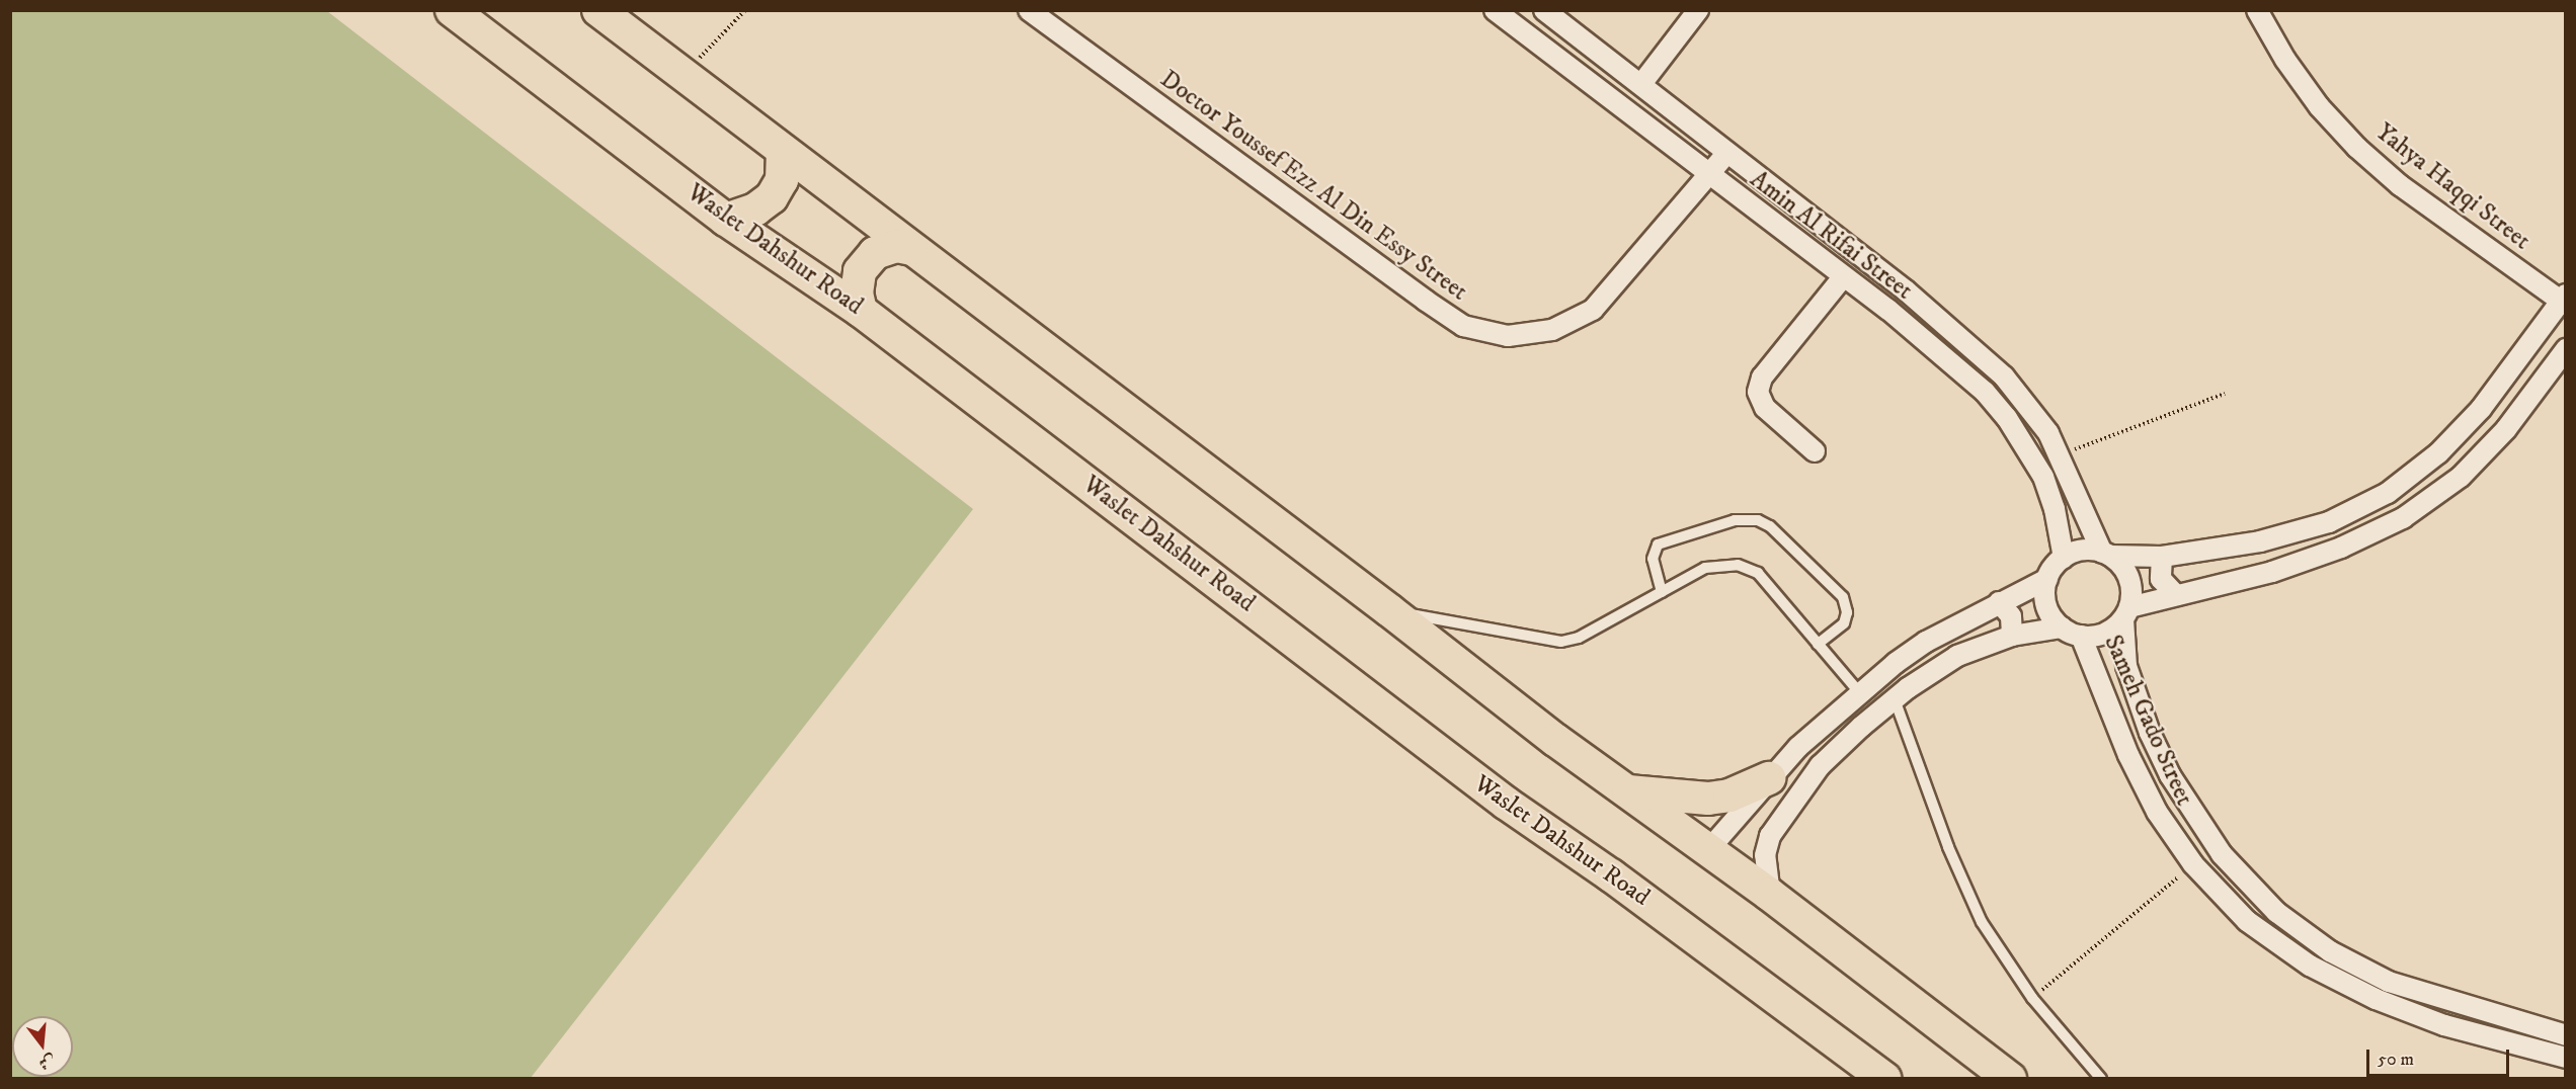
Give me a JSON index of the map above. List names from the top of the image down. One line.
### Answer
{"streets":{"main road":["Waslet Dahshur Road"],"street":["Doctor Youssef Ezz Al Din Essy Street","Yahya Haqqi Street","Amin Al Rifai Street","Sameh Gado Street"]},"crossings":[["Doctor Youssef Ezz Al Din Essy Street","Amin Al Rifai Street"],["Amin Al Rifai Street","Sameh Gado Street"]],"scale_bar":"50 m","north":"bottom"}
